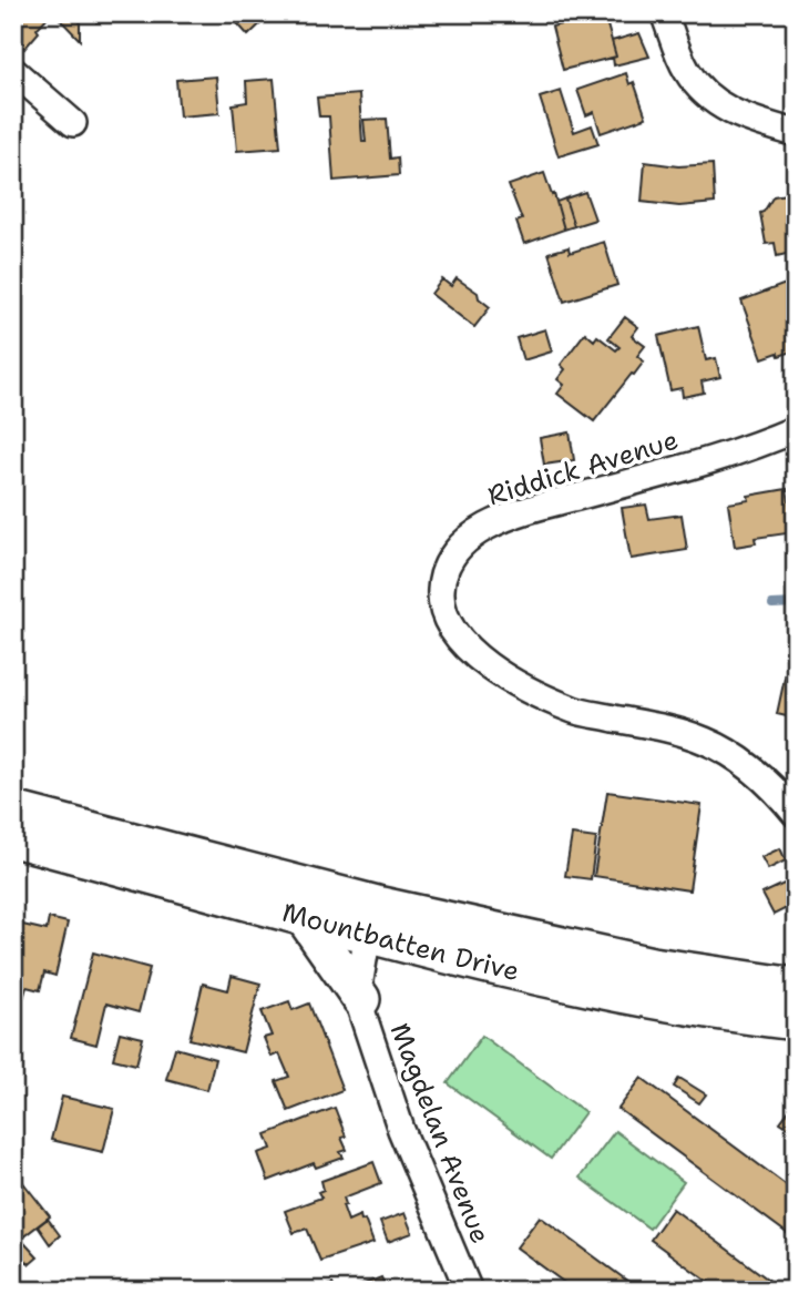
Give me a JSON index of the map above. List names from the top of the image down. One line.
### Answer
{"streets":{"main road":["Mountbatten Drive"],"street":["Riddick Avenue","Magdelan Avenue"]},"crossings":[["Mountbatten Drive","Magdelan Avenue"]]}
